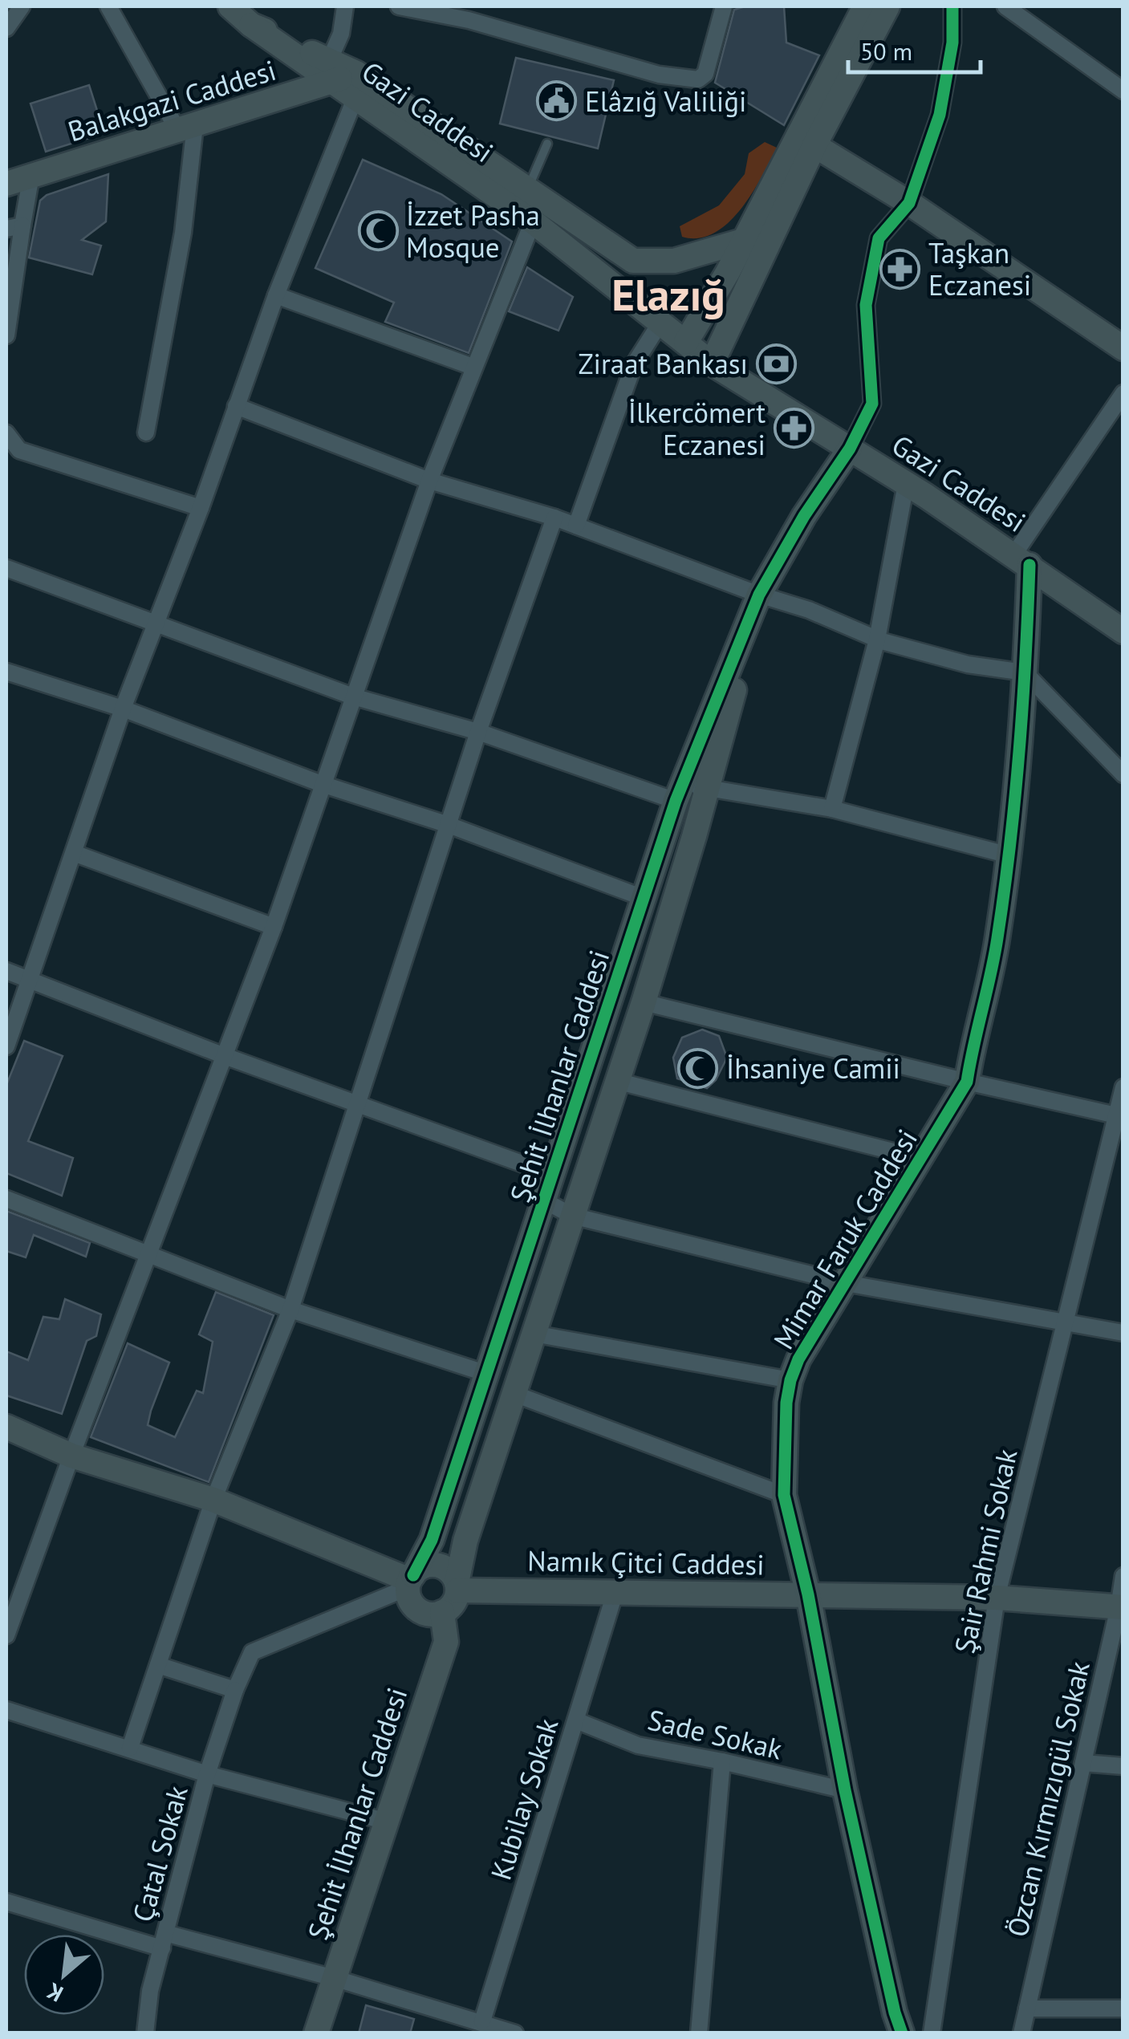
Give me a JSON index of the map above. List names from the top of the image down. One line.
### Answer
{"streets":{"street":["Balakgazi Caddesi","Gazi Caddesi","Şehit İlhanlar Caddesi","Mimar Faruk Caddesi","Şair Rahmi Sokak","Namık Çitci Caddesi","Sade Sokak","Kubilay Sokak","Özcan Kırmızıgül Sokak","Çatal Sokak"]},"crossings":[["Gazi Caddesi","Mimar Faruk Caddesi"],["Şehit İlhanlar Caddesi","Namık Çitci Caddesi"],["Şehit İlhanlar Caddesi","Çatal Sokak"],["Mimar Faruk Caddesi","Namık Çitci Caddesi"],["Mimar Faruk Caddesi","Sade Sokak"],["Şair Rahmi Sokak","Namık Çitci Caddesi"],["Namık Çitci Caddesi","Kubilay Sokak"],["Namık Çitci Caddesi","Özcan Kırmızıgül Sokak"],["Namık Çitci Caddesi","Çatal Sokak"],["Sade Sokak","Kubilay Sokak"]],"districts":["Elazığ"],"places":{"public building":["Elâzığ Valiliği"],"mosque":["İzzet Pasha Mosque","İhsaniye Camii"],"pharmacy":["Taşkan Eczanesi","İlkercömert Eczanesi"],"bank":["Ziraat Bankası"]},"scale_bar":"50 m","north":"bottom left"}
